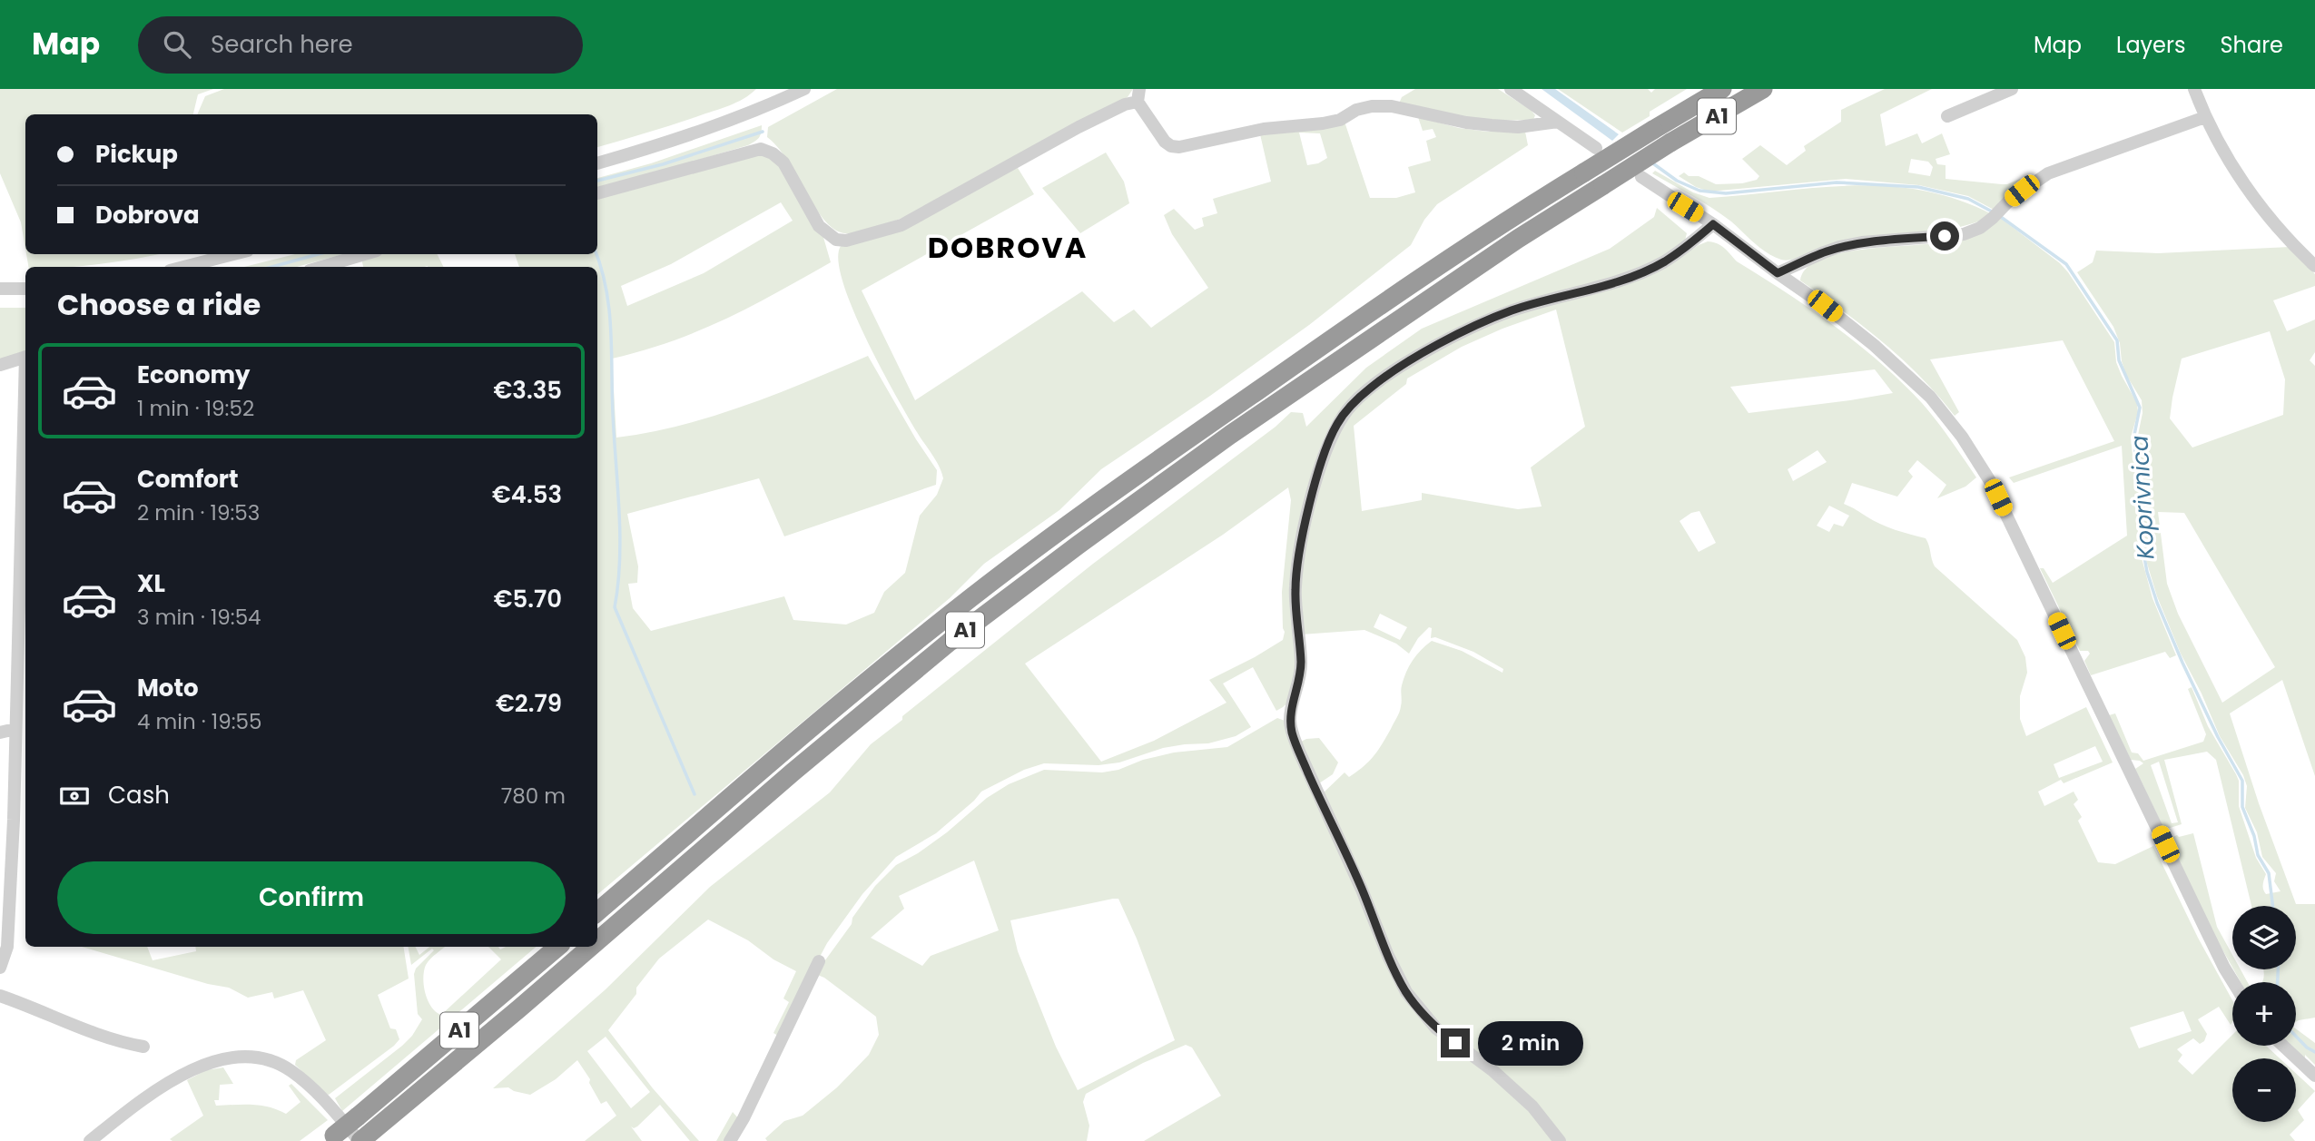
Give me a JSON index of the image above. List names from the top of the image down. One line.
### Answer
{"streets":{"highway":["A1"]},"districts":["DOBROVA"],"water":["Koprivnica"],"page":{"header":"Map","search":"Search here","nav":["Map","Layers","Share"],"banner":["Pickup","Dobrova"],"heading":"Choose a ride","list":[{"name":"Economy","note":"1 min · 19:52","value":"€3.35"},{"name":"Comfort","note":"2 min · 19:53","value":"€4.53"},{"name":"XL","note":"3 min · 19:54","value":"€5.70"},{"name":"Moto","note":"4 min · 19:55","value":"€2.79"}],"pay":["Cash","780 m"],"buttons":"Confirm","map_buttons":["+","−"],"bubble":"2 min"}}
